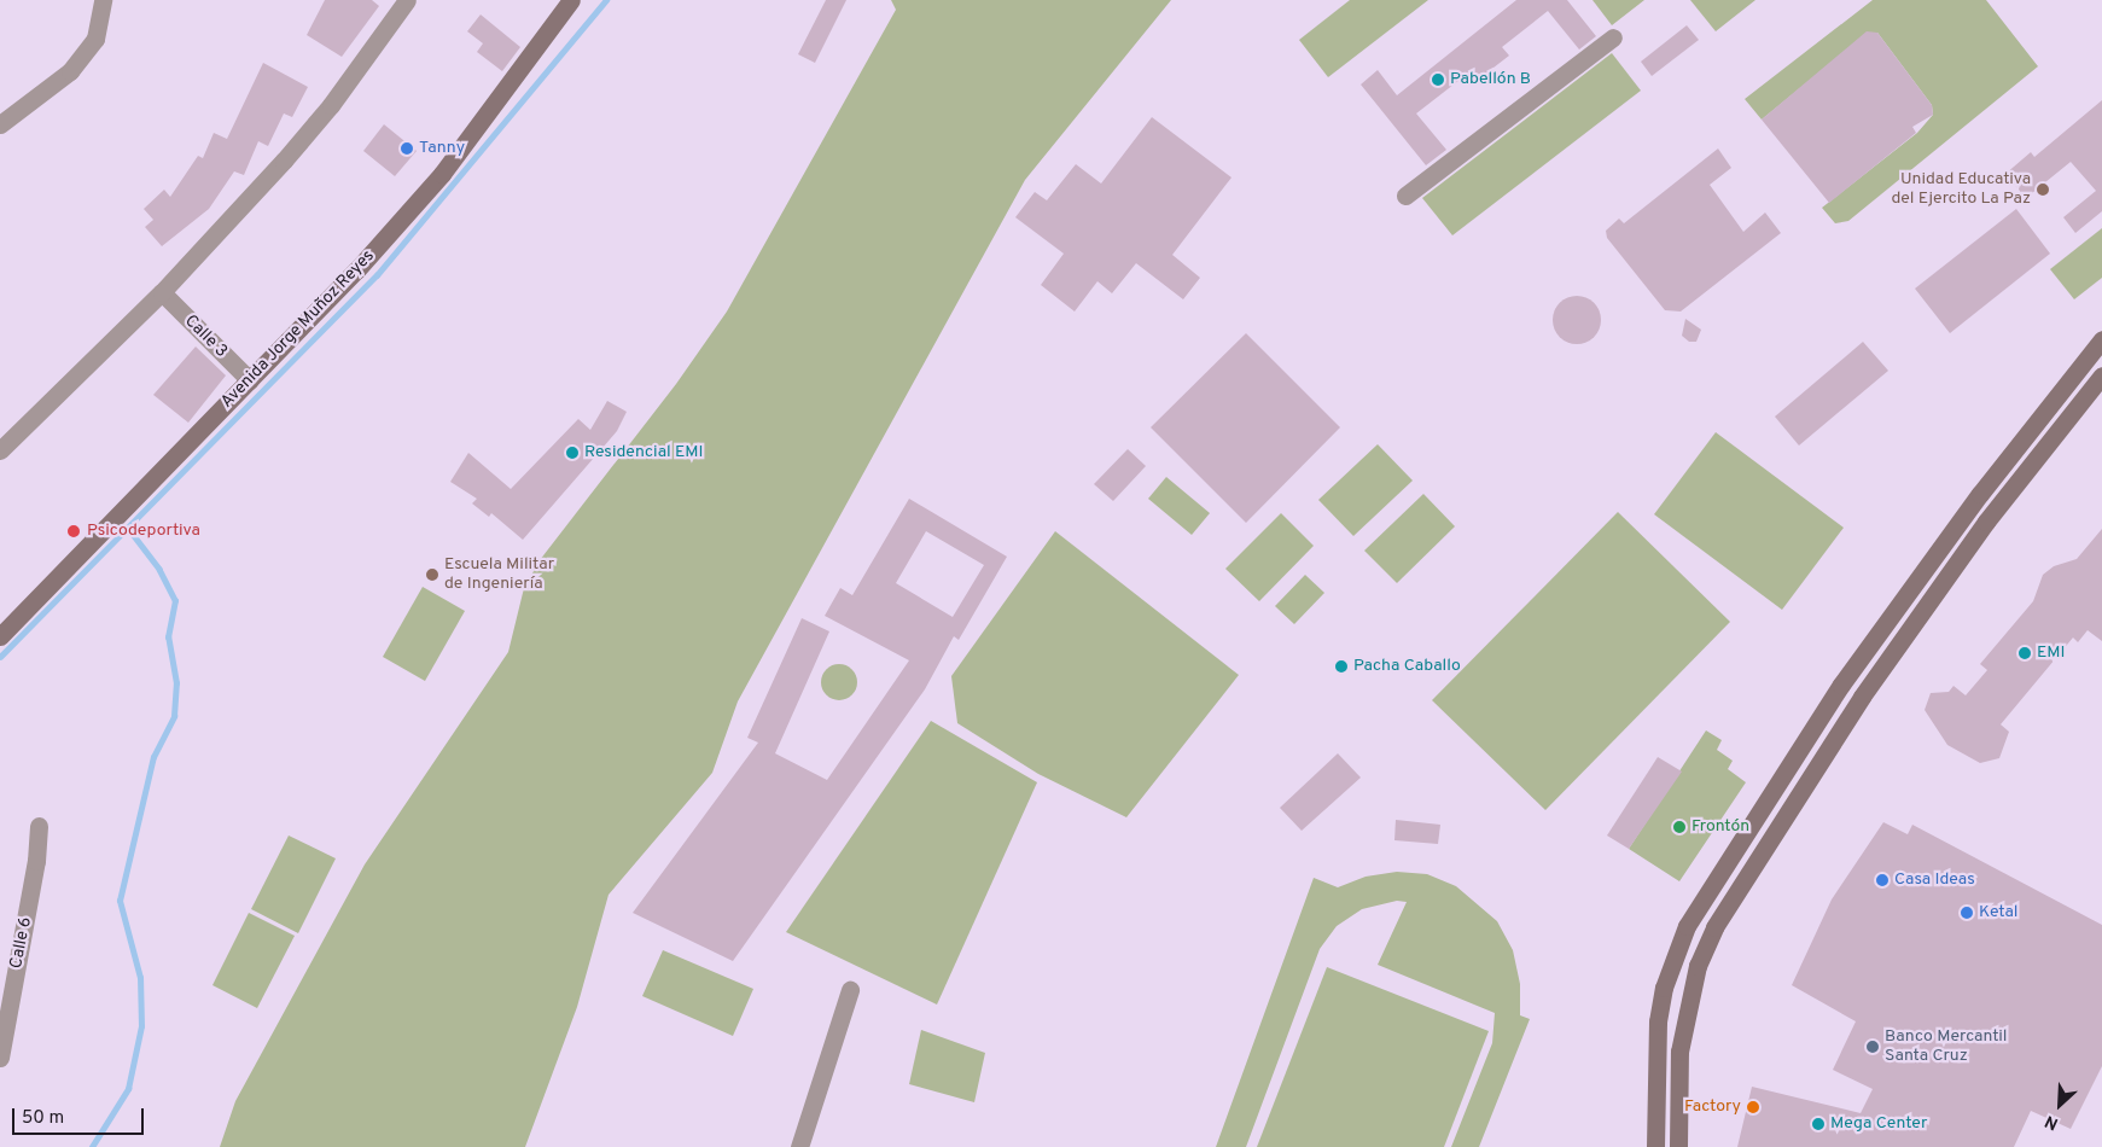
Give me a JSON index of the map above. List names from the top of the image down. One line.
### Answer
{"streets":{"main road":["Avenida Jorge Muñoz Reyes"],"street":["Calle 3","Calle 6"]},"crossings":[["Avenida Jorge Muñoz Reyes","Calle 3"]],"places":["Pabellón B","Tanny","Unidad Educativa del Ejercito La Paz","Residencial EMI","Psicodeportiva","Escuela Militar de Ingeniería","EMI","Pacha Caballo","Frontón","Casa Ideas","Ketal","Banco Mercantil Santa Cruz","Factory","Mega Center"],"scale_bar":"50 m","north":"bottom left"}
